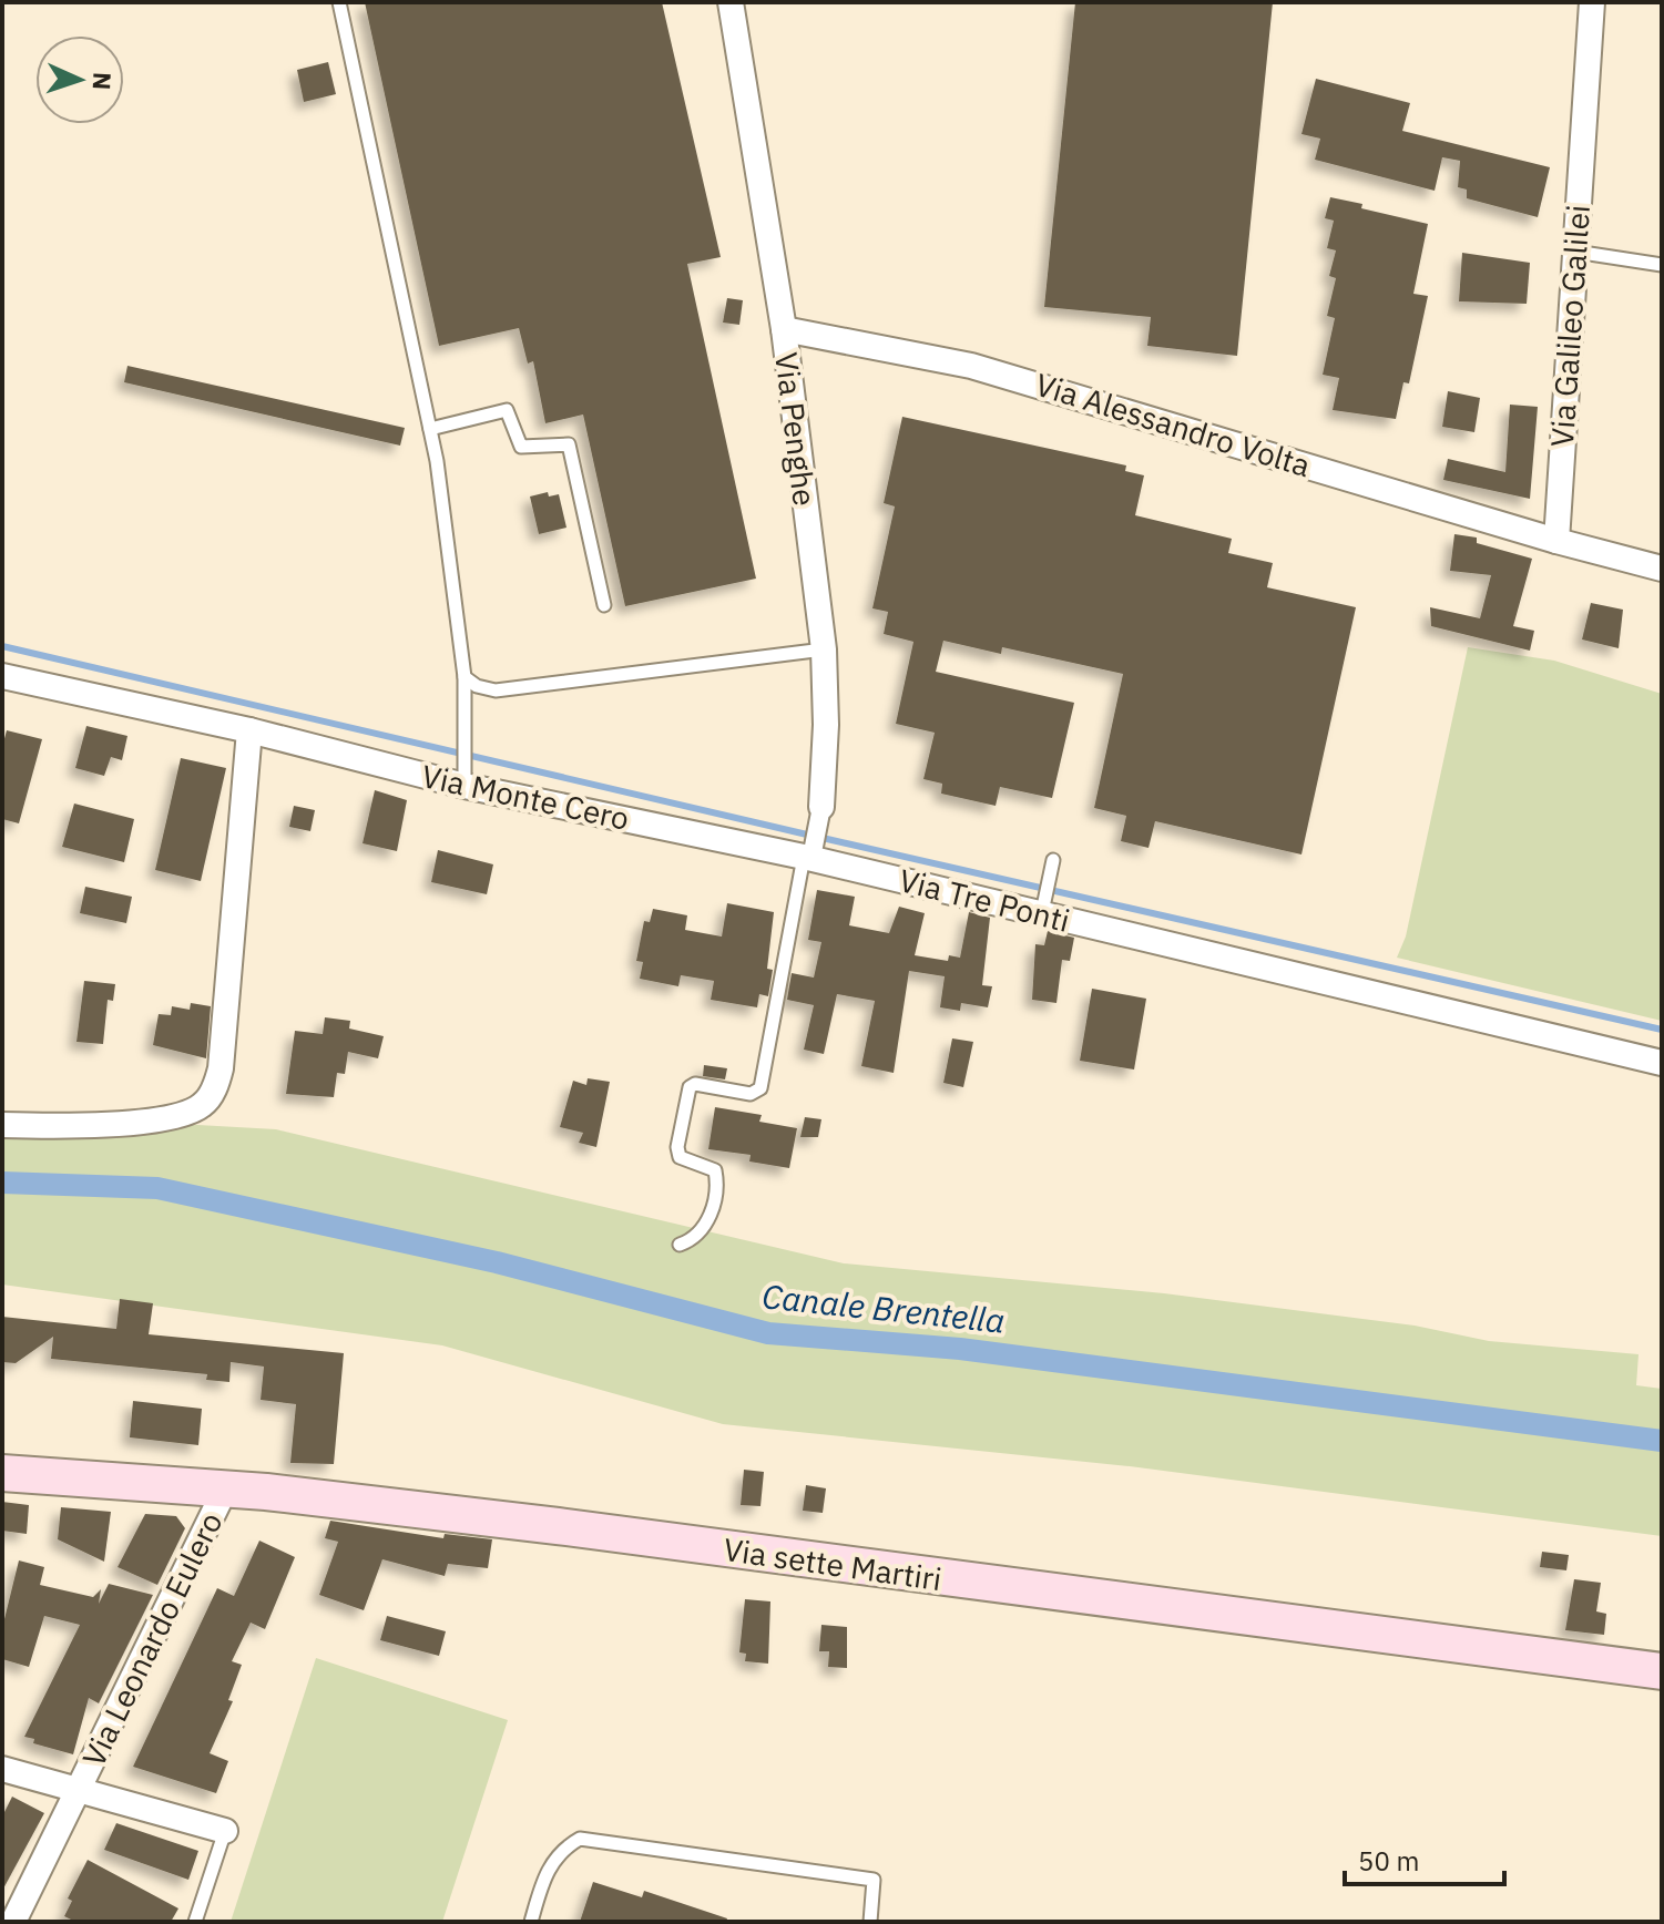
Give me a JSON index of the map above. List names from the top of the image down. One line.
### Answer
{"streets":{"main road":["Via sette Martiri"],"street":["Via Galileo Galilei","Via Alessandro Volta","Via Penghe","Via Monte Cero","Via Tre Ponti","Via Leonardo Eulero"]},"crossings":[["Via Galileo Galilei","Via Alessandro Volta"],["Via Alessandro Volta","Via Penghe"],["Via Penghe","Via Monte Cero"],["Via Penghe","Via Tre Ponti"],["Via Monte Cero","Via Tre Ponti"],["Via sette Martiri","Via Leonardo Eulero"]],"water":["Canale Brentella"],"scale_bar":"50 m","north":"right"}
